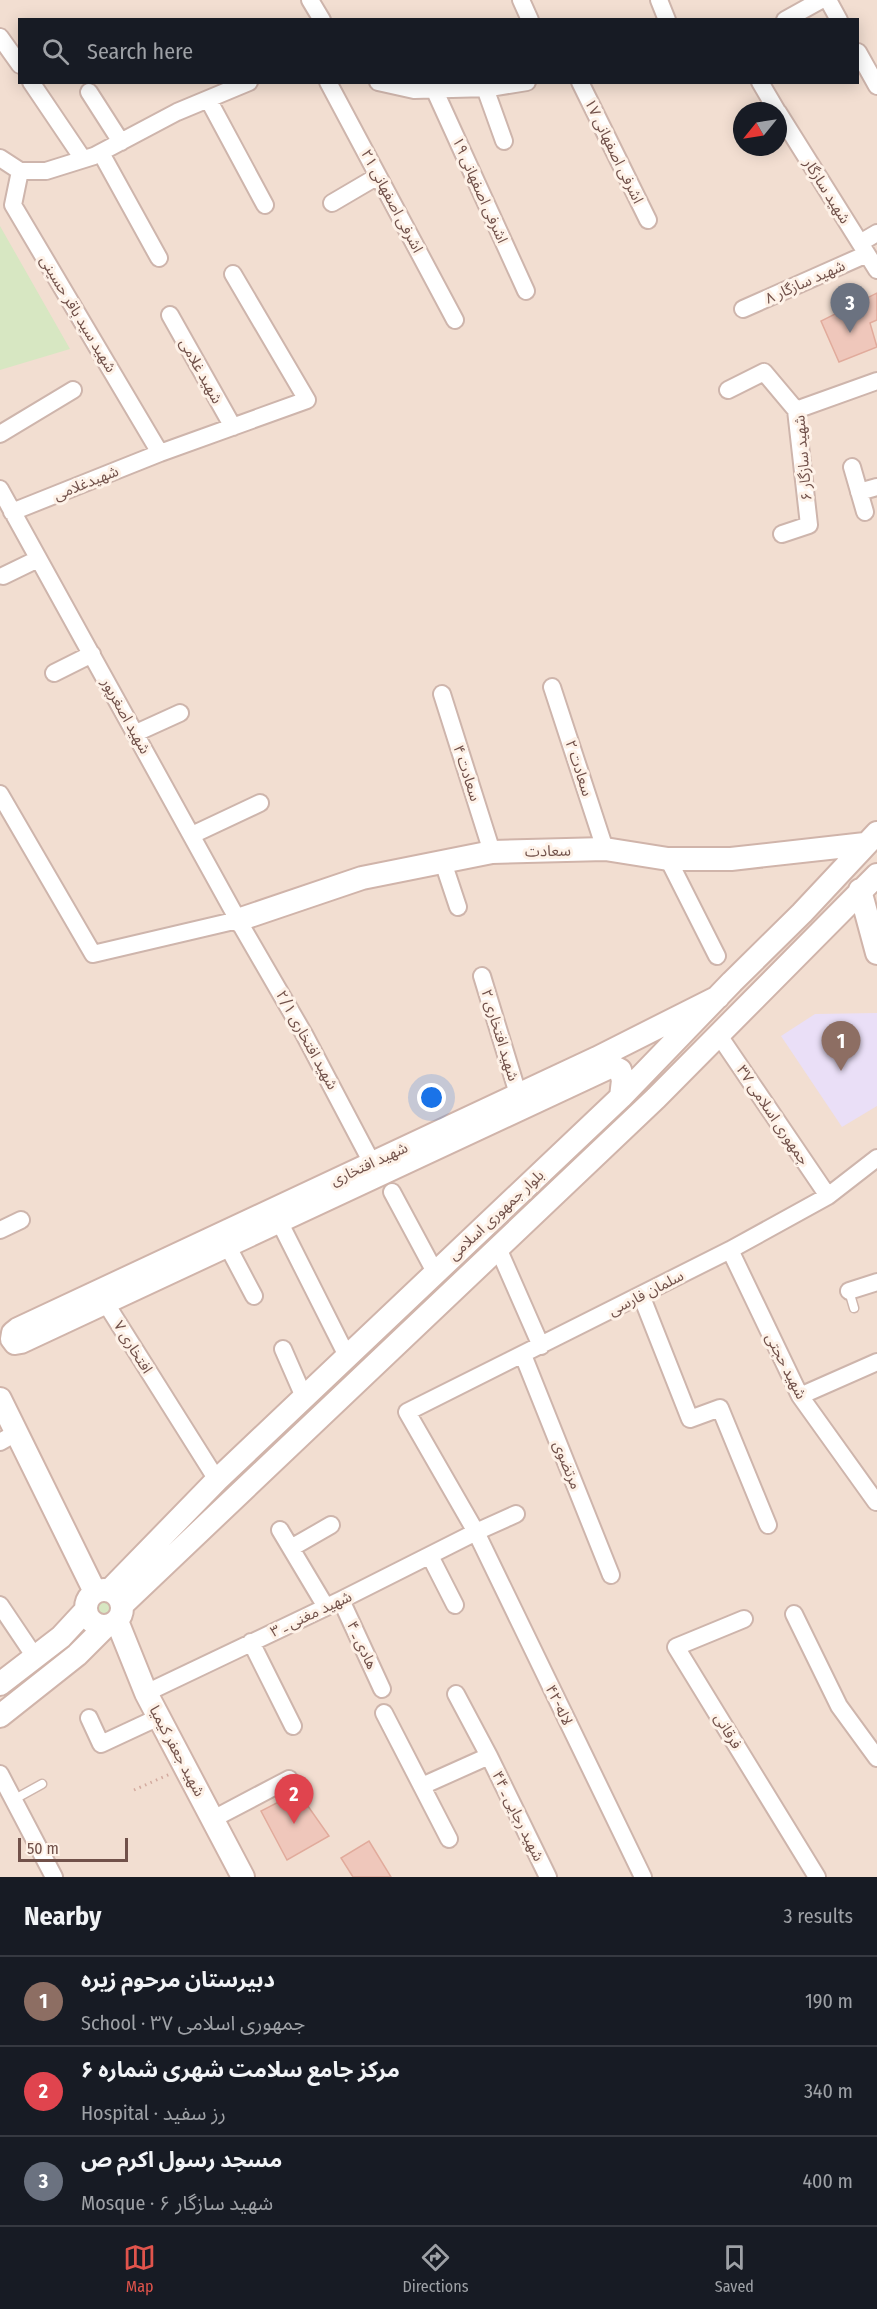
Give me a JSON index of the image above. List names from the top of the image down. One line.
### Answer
{"streets":{"street":["اشرفی اصفهانی ۱۷","اشرفی اصفهانی ۱۹","شهید سازگار","اشرفی اصفهانی ۲۱","شهید سازگار ۸","شهید سید باقر حسینی","شهید غلامی","شهید سازگار ۶","شهیدغلامی","شهید اصغرپور","سعادت ۲","سعادت ۴","سعادت","شهید افتخاری ۲","شهید افتخاری ۲/۱","جمهوری اسلامی ۳۷","شهید افتخاری","بلوار جمهوری اسلامی","سلمان فارسی","افتخاری ۷","شهید حجتی","مرتضوی","شهید مغنی ـ ۳","هادی ـ ۴","لاله-۴۲","فرقانی","شهید جعفر کیمیا","شهید رجایی ـ ۴۴"]},"crossings":[["شهید سازگار","شهید سازگار ۸"],["شهید سید باقر حسینی","شهیدغلامی"],["شهید غلامی","شهیدغلامی"],["شهیدغلامی","شهید اصغرپور"],["شهید اصغرپور","سعادت"],["شهید اصغرپور","شهید افتخاری ۲/۱"],["سعادت ۲","سعادت"],["سعادت ۴","سعادت"],["سعادت","شهید افتخاری ۲/۱"],["سعادت","بلوار جمهوری اسلامی"],["شهید افتخاری ۲","شهید افتخاری"],["شهید افتخاری ۲/۱","شهید افتخاری"],["جمهوری اسلامی ۳۷","بلوار جمهوری اسلامی"],["جمهوری اسلامی ۳۷","سلمان فارسی"],["شهید افتخاری","بلوار جمهوری اسلامی"],["بلوار جمهوری اسلامی","افتخاری ۷"],["بلوار جمهوری اسلامی","شهید جعفر کیمیا"],["سلمان فارسی","شهید حجتی"],["سلمان فارسی","مرتضوی"],["سلمان فارسی","لاله-۴۲"],["شهید مغنی ـ ۳","هادی ـ ۴"],["شهید مغنی ـ ۳","لاله-۴۲"],["شهید مغنی ـ ۳","شهید جعفر کیمیا"]],"scale_bar":"50 m","north":"bottom left","page":{"search":"Search here","pins":["3","1","2"],"scale":"50 m","heading":["Nearby","3 results"],"list":[{"mark":"1","name":"دبیرستان مرحوم زیره","note":"School · جمهوری اسلامی ۳۷","value":"190 m"},{"mark":"2","name":"مرکز جامع سلامت شهری شماره ۶","note":"Hospital · رز سفید","value":"340 m"},{"mark":"3","name":"مسجد رسول اکرم ص","note":"Mosque · شهید سازگار ۶","value":"400 m"}],"nav":["Map","Directions","Saved"]}}
